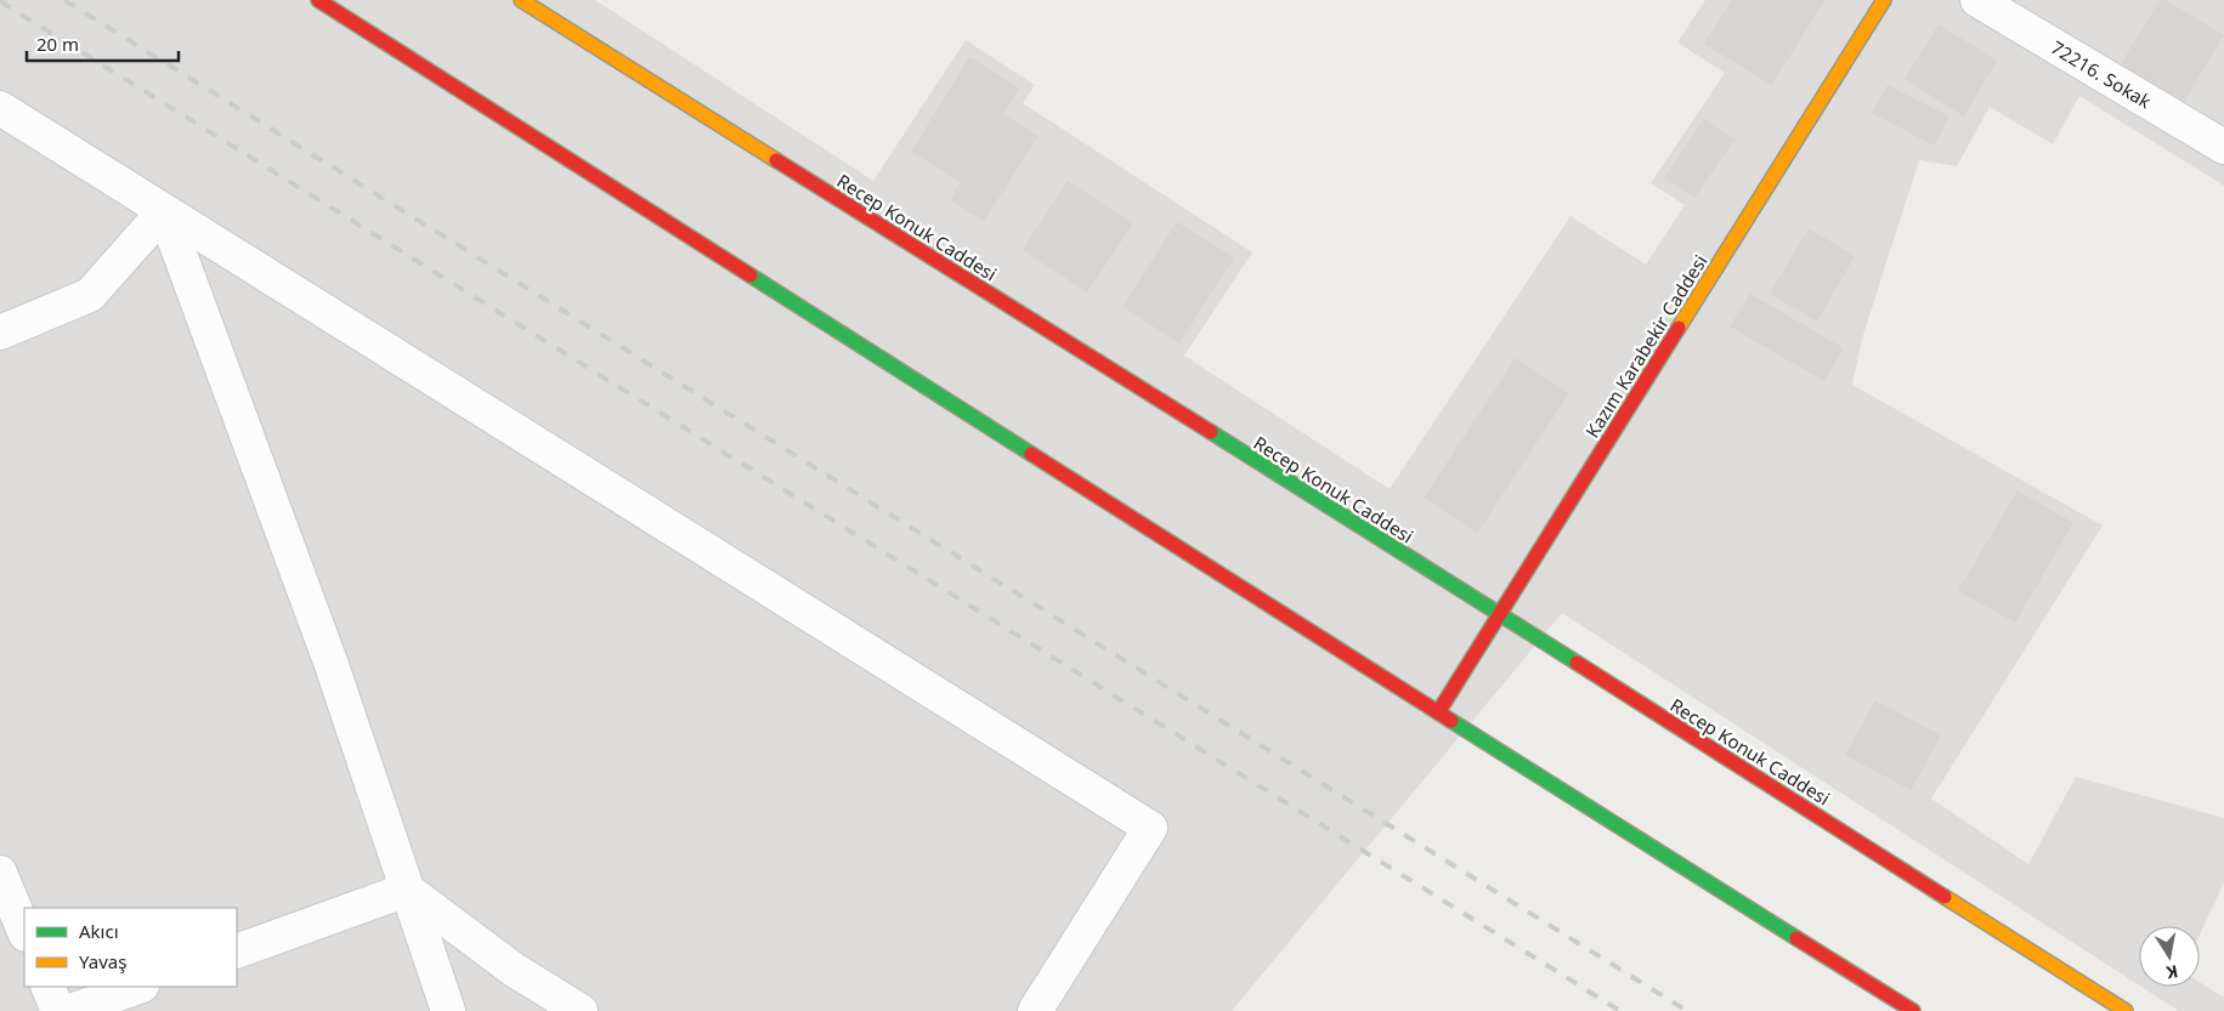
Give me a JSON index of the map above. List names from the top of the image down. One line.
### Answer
{"streets":{"main road":["Recep Konuk Caddesi","Kazım Karabekir Caddesi"],"street":["72216. Sokak"]},"crossings":[["Recep Konuk Caddesi","Kazım Karabekir Caddesi"]],"legend":["Akıcı","Yavaş"],"scale_bar":"20 m","north":"bottom"}
